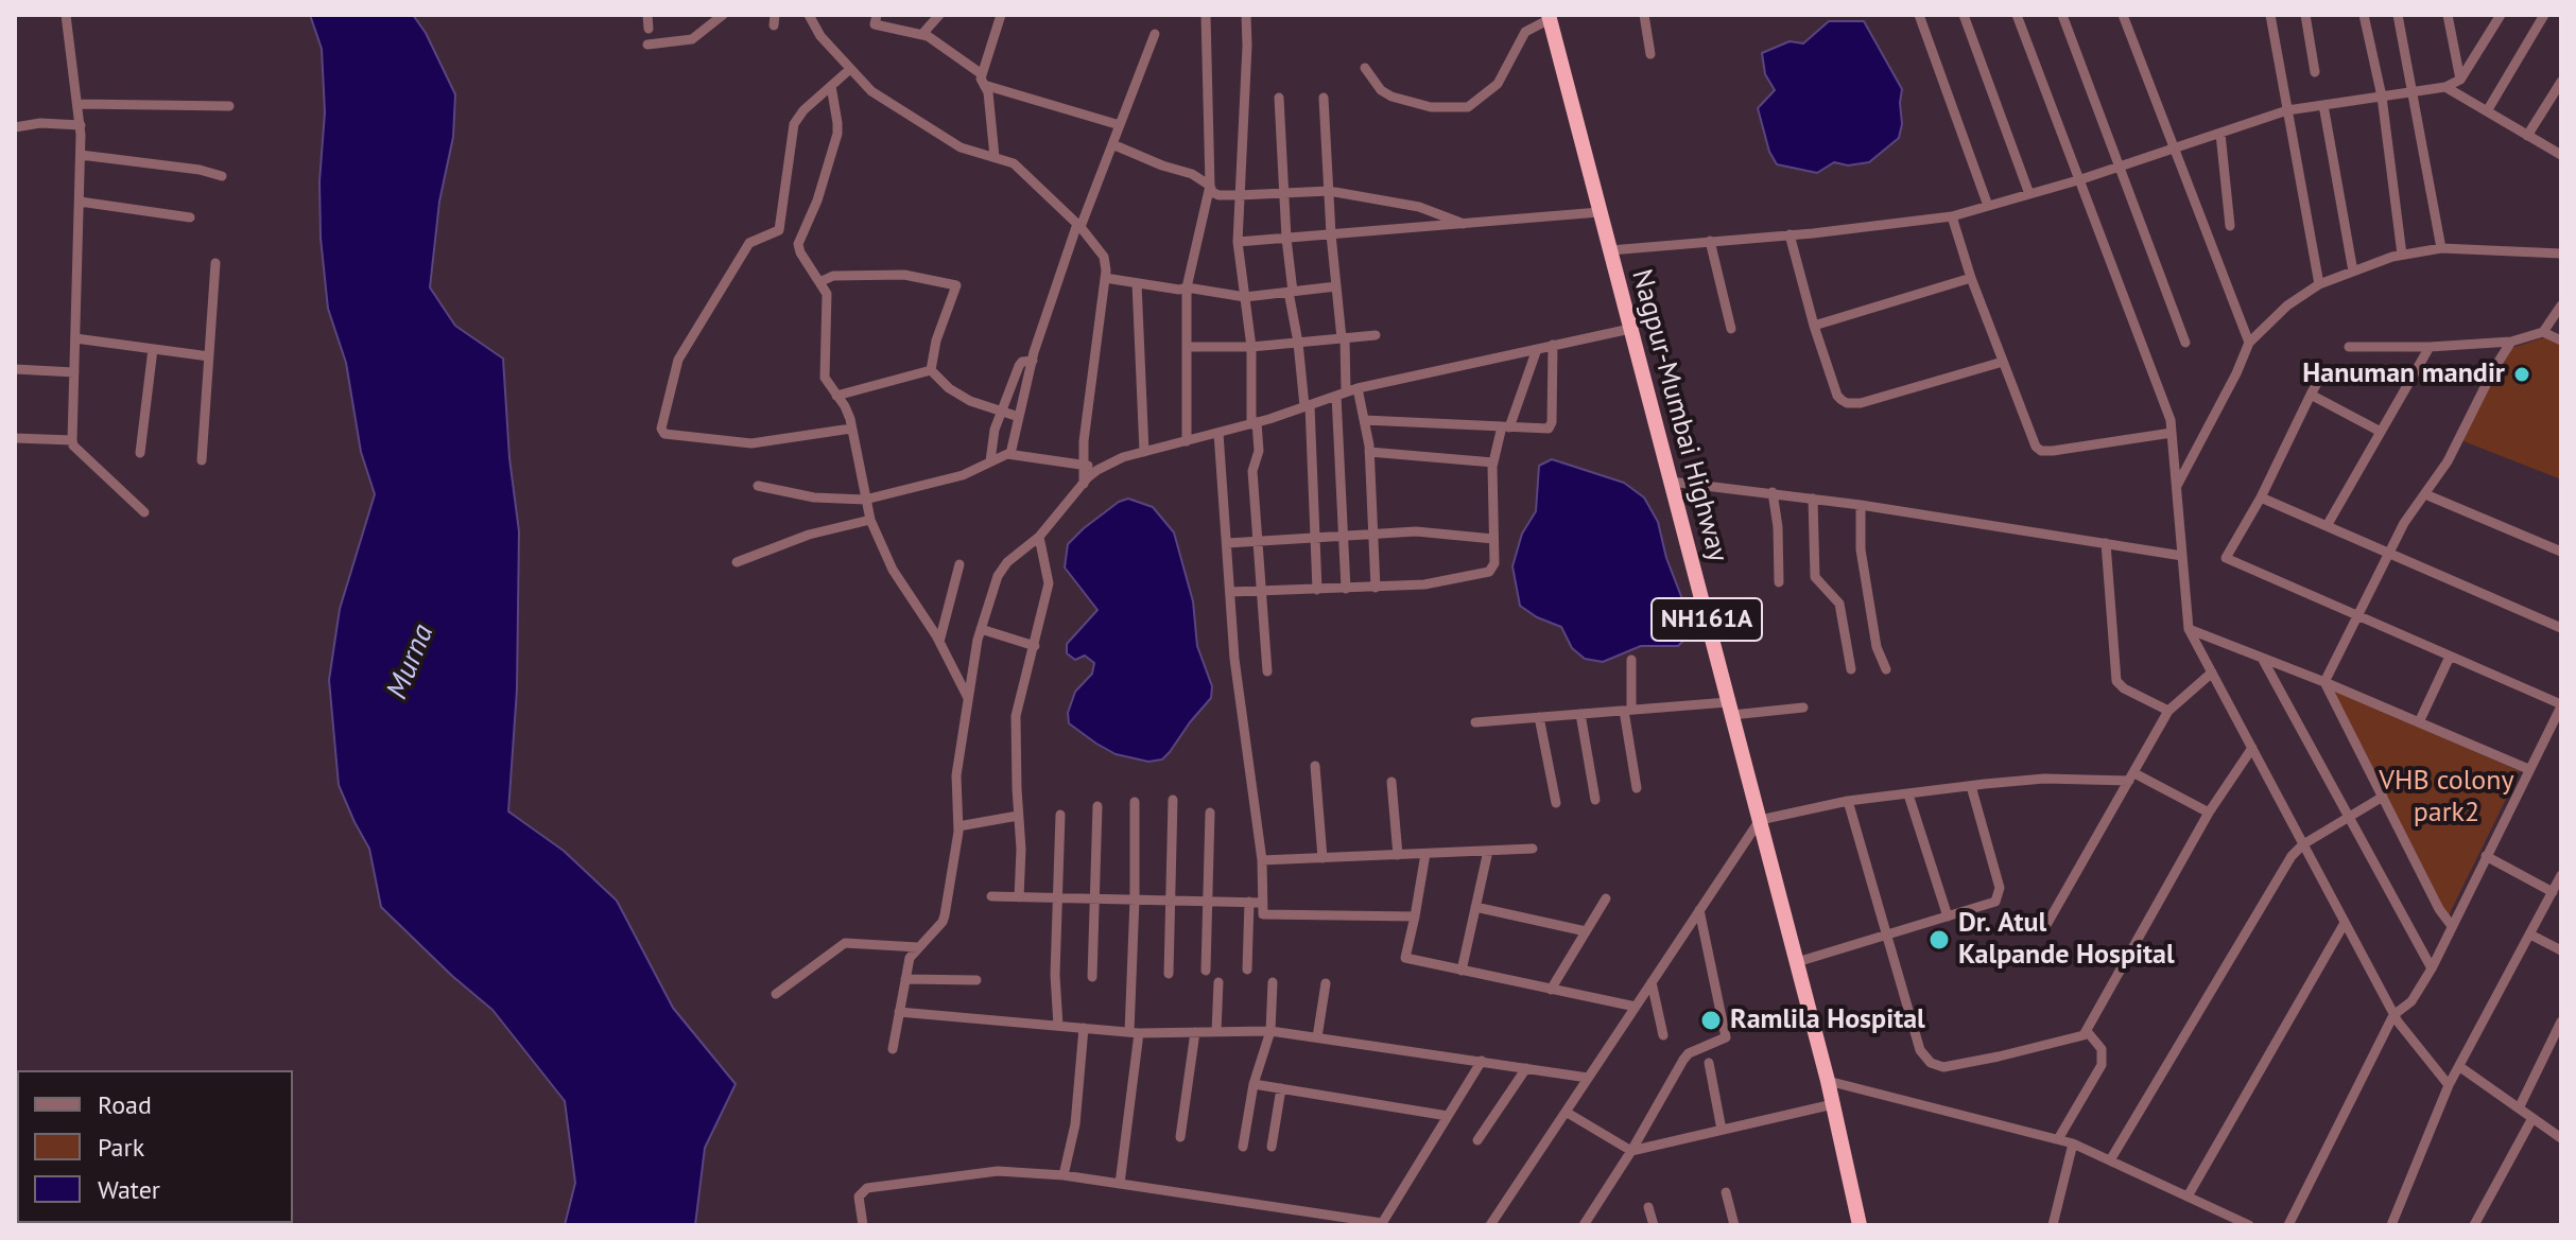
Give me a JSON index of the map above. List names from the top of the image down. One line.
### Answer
{"streets":{"highway":["Nagpur-Mumbai Highway","NH161A"]},"water":["Murna"],"parks":["VHB colony park2"],"places":["Hanuman mandir","Dr. Atul Kalpande Hospital","Ramlila Hospital"],"legend":["Road","Park","Water"]}
